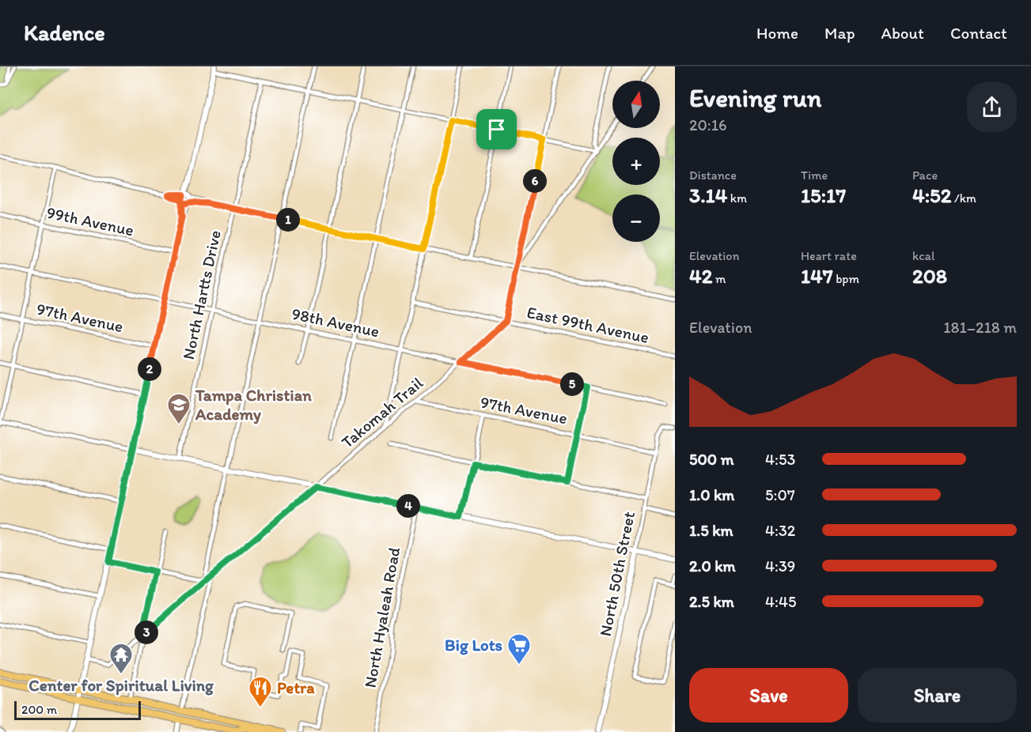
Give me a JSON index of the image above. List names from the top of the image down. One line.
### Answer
{"streets":{"street":["99th Avenue","North Hartts Drive","97th Avenue","98th Avenue","East 99th Avenue","Takomah Trail","North 50th Street","North Hyaleah Road"]},"crossings":[["North Hartts Drive","98th Avenue"],["97th Avenue","Takomah Trail"],["97th Avenue","North 50th Street"],["98th Avenue","Takomah Trail"],["East 99th Avenue","Takomah Trail"]],"places":{"school or university":["Tampa Christian Academy"],"supermarket":["Big Lots"],"temple":["Center for Spiritual Living"],"restaurant":["Petra"]},"scale_bar":"200 m","north":"top","page":{"header":"Kadence","nav":["Home","Map","About","Contact"],"heading":["Evening run","20:16"],"map_buttons":["+","−"],"stats":[["Distance","3.14 km"],["Time","15:17"],["Pace","4:52 /km"],["Elevation","42 m"],["Heart rate","147 bpm"],["kcal","208"]],"pins":["6","1","2","5","4","3"],"chart":["Elevation","181–218 m"],"list":[{"name":"500 m","note":"4:53"},{"name":"1.0 km","note":"5:07"},{"name":"1.5 km","note":"4:32"},{"name":"2.0 km","note":"4:39"},{"name":"2.5 km","note":"4:45"}],"buttons":["Save","Share"],"scale":"200 m"}}
